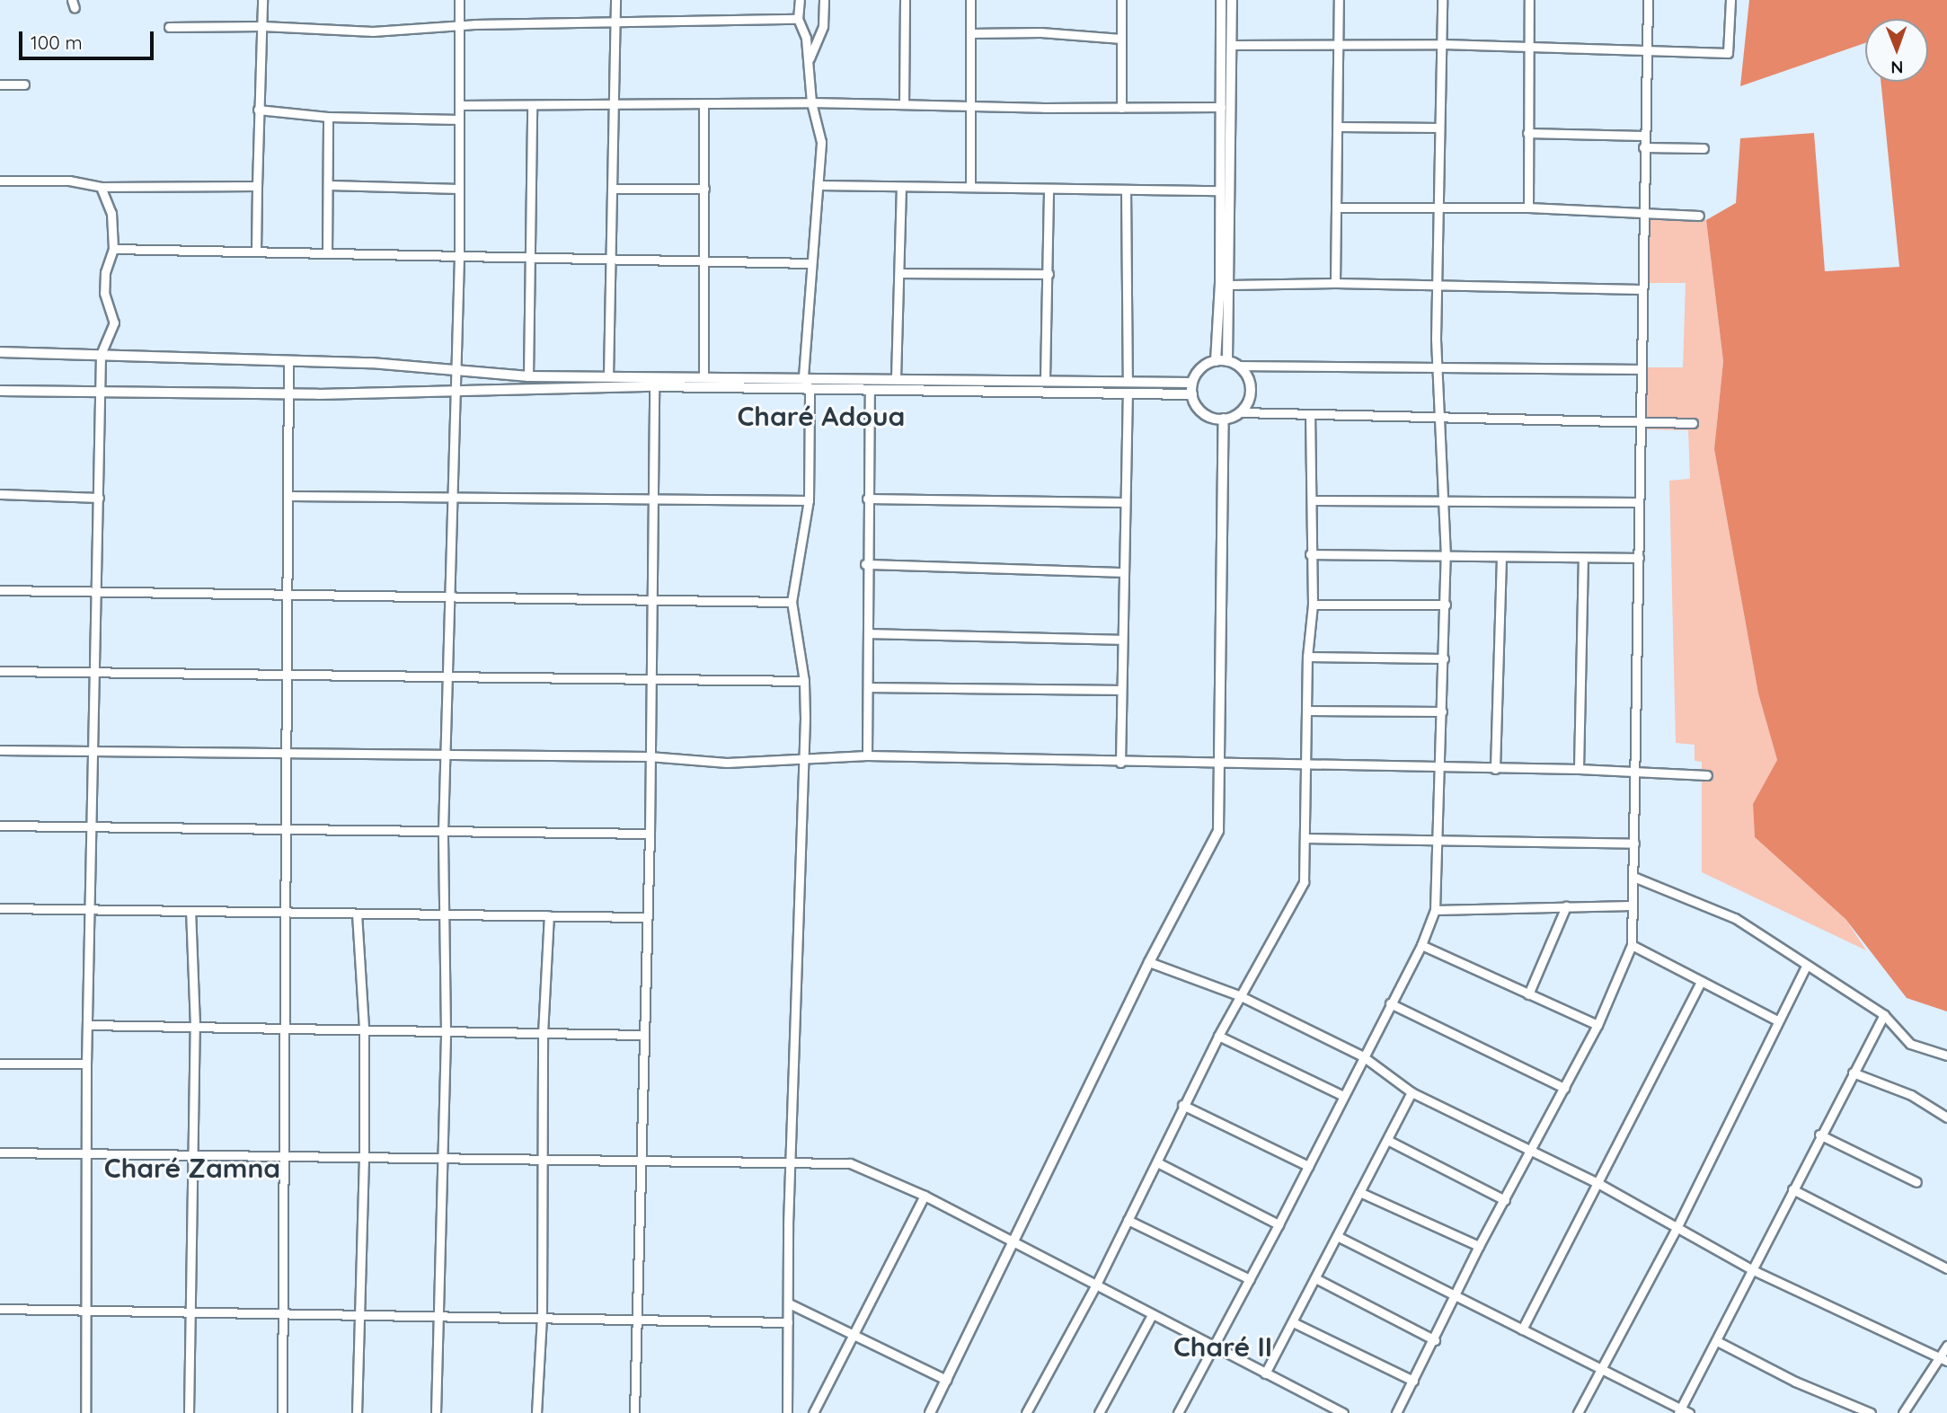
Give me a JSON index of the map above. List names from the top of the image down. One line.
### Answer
{"districts":["Charé Adoua","Charé Zamna","Charé II"],"scale_bar":"100 m","north":"bottom"}
